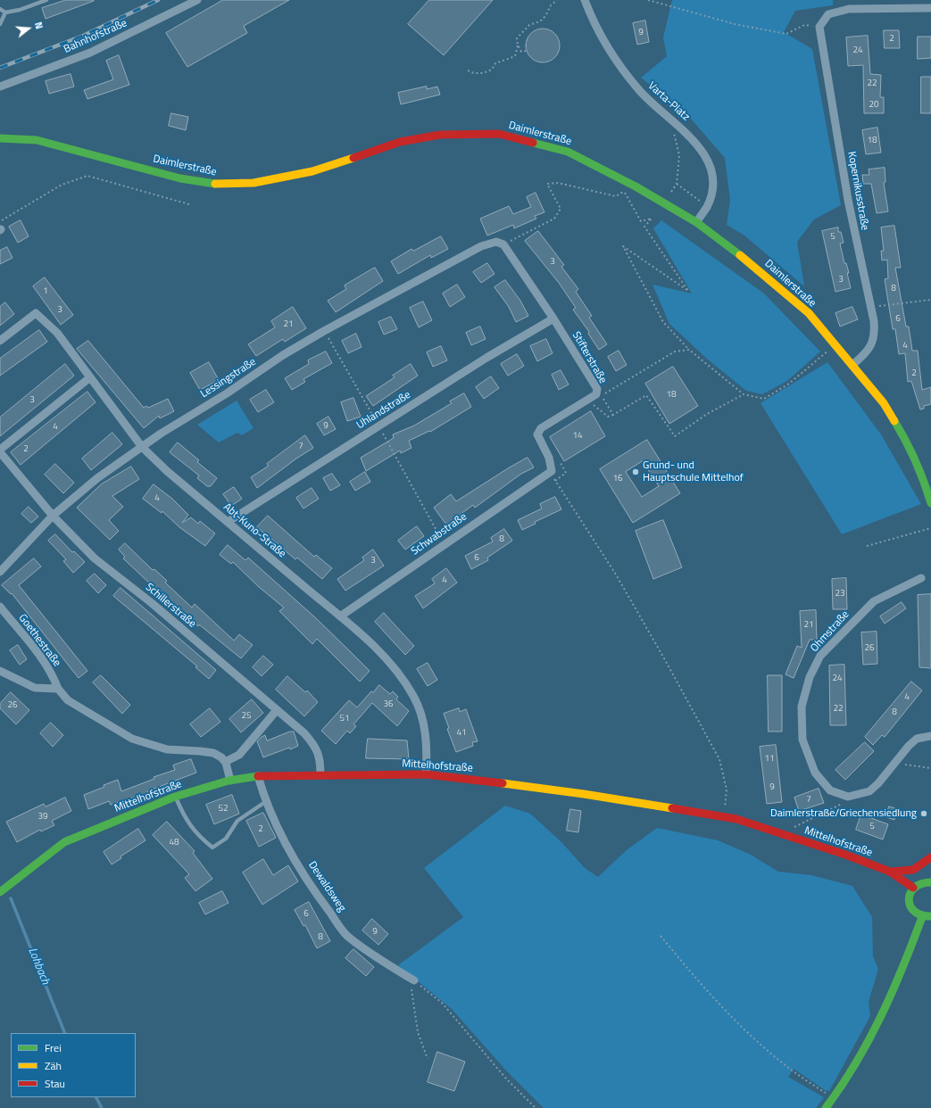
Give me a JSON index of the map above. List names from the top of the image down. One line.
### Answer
{"streets":{"main road":["Daimlerstraße","Mittelhofstraße"],"street":["Bahnhofstraße","Varta-Platz","Kopernikusstraße","Stifterstraße","Lessingstraße","Uhlandstraße","Abt-Kuno-Straße","Schwabstraße","Schillerstraße","Ohmstraße","Goethestraße","Dewaldsweg"]},"crossings":[["Varta-Platz","Daimlerstraße"],["Daimlerstraße","Kopernikusstraße"],["Stifterstraße","Lessingstraße"],["Stifterstraße","Uhlandstraße"],["Stifterstraße","Schwabstraße"],["Lessingstraße","Abt-Kuno-Straße"],["Lessingstraße","Schillerstraße"],["Uhlandstraße","Abt-Kuno-Straße"],["Abt-Kuno-Straße","Schwabstraße"],["Abt-Kuno-Straße","Mittelhofstraße"],["Schillerstraße","Mittelhofstraße"],["Mittelhofstraße","Dewaldsweg"]],"water":["Lohbach"],"places":["Grund- und Hauptschule Mittelhof","Daimlerstraße/Griechensiedlung"],"house_numbers":["9","2","24","22","20","18","5","3","3","8","1","3","6","21","4","2","18","3","9","4","14","7","2","16","4","8","6","3","4","23","21","26","24","4","36","26","22","8","25","51","41","11","9","7","52","39","5","2","48","6","9","8"],"legend":["Frei","Zäh","Stau"],"north":"right"}
